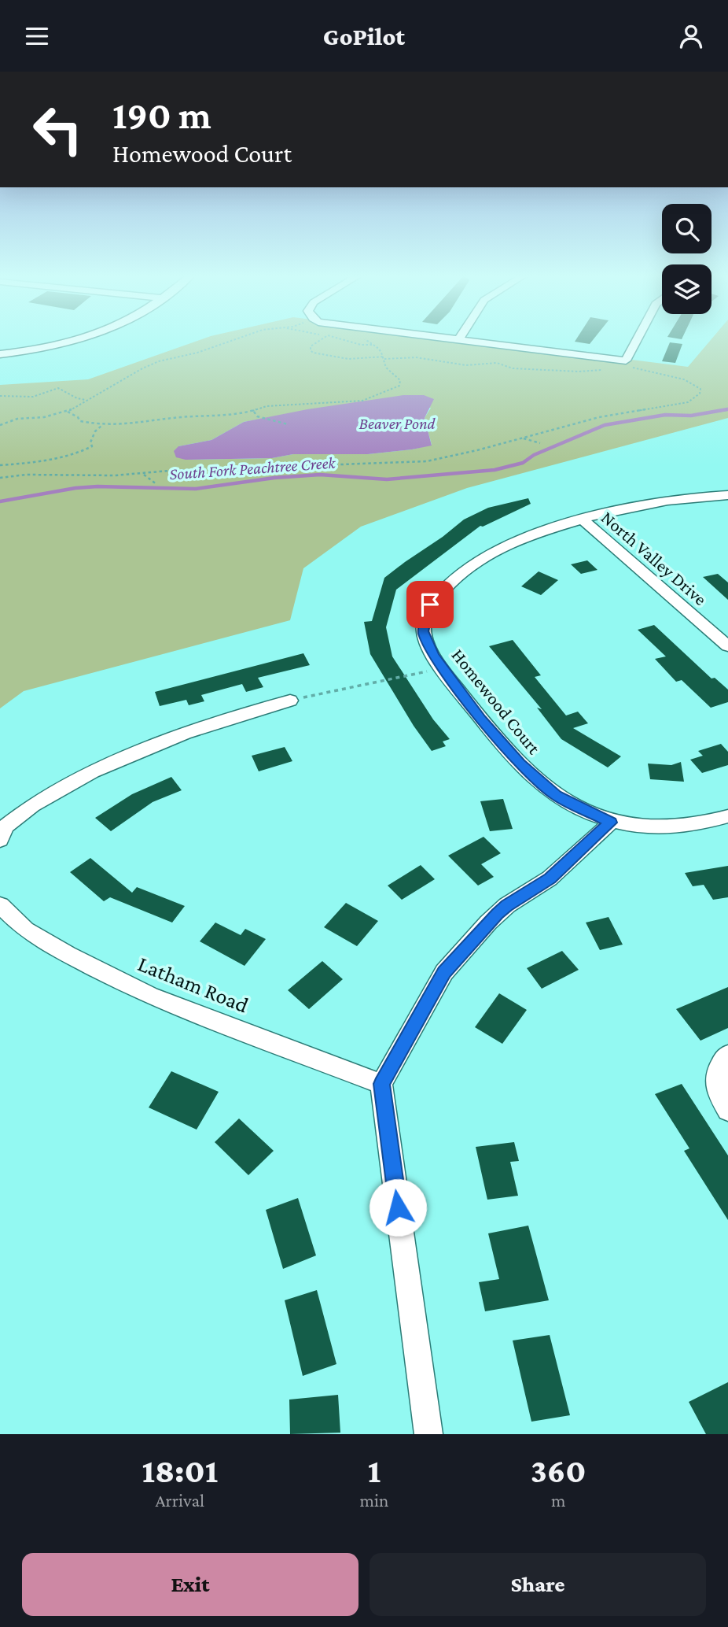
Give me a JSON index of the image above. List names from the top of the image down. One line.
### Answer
{"streets":{"street":["North Valley Drive","Homewood Court","Latham Road"]},"crossings":[["North Valley Drive","Homewood Court"]],"water":["Beaver Pond","South Fork Peachtree Creek"],"page":{"header":"GoPilot","turn":["190 m","Homewood Court"],"eta":["18:01","Arrival","1","min","360","m"],"buttons":["Exit","Share"]}}
